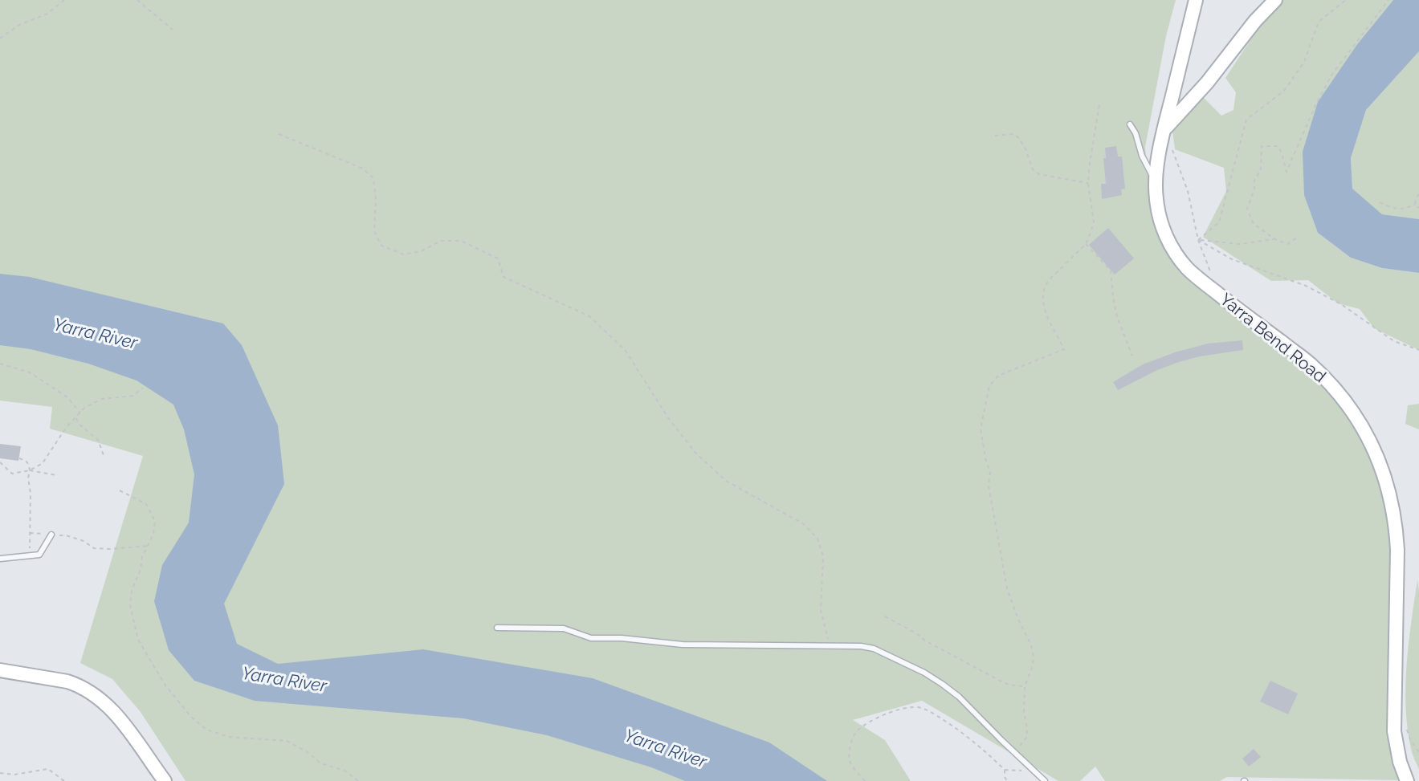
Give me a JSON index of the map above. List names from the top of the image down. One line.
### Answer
{"streets":{"street":["Yarra Bend Road"]},"water":["Yarra River"]}
